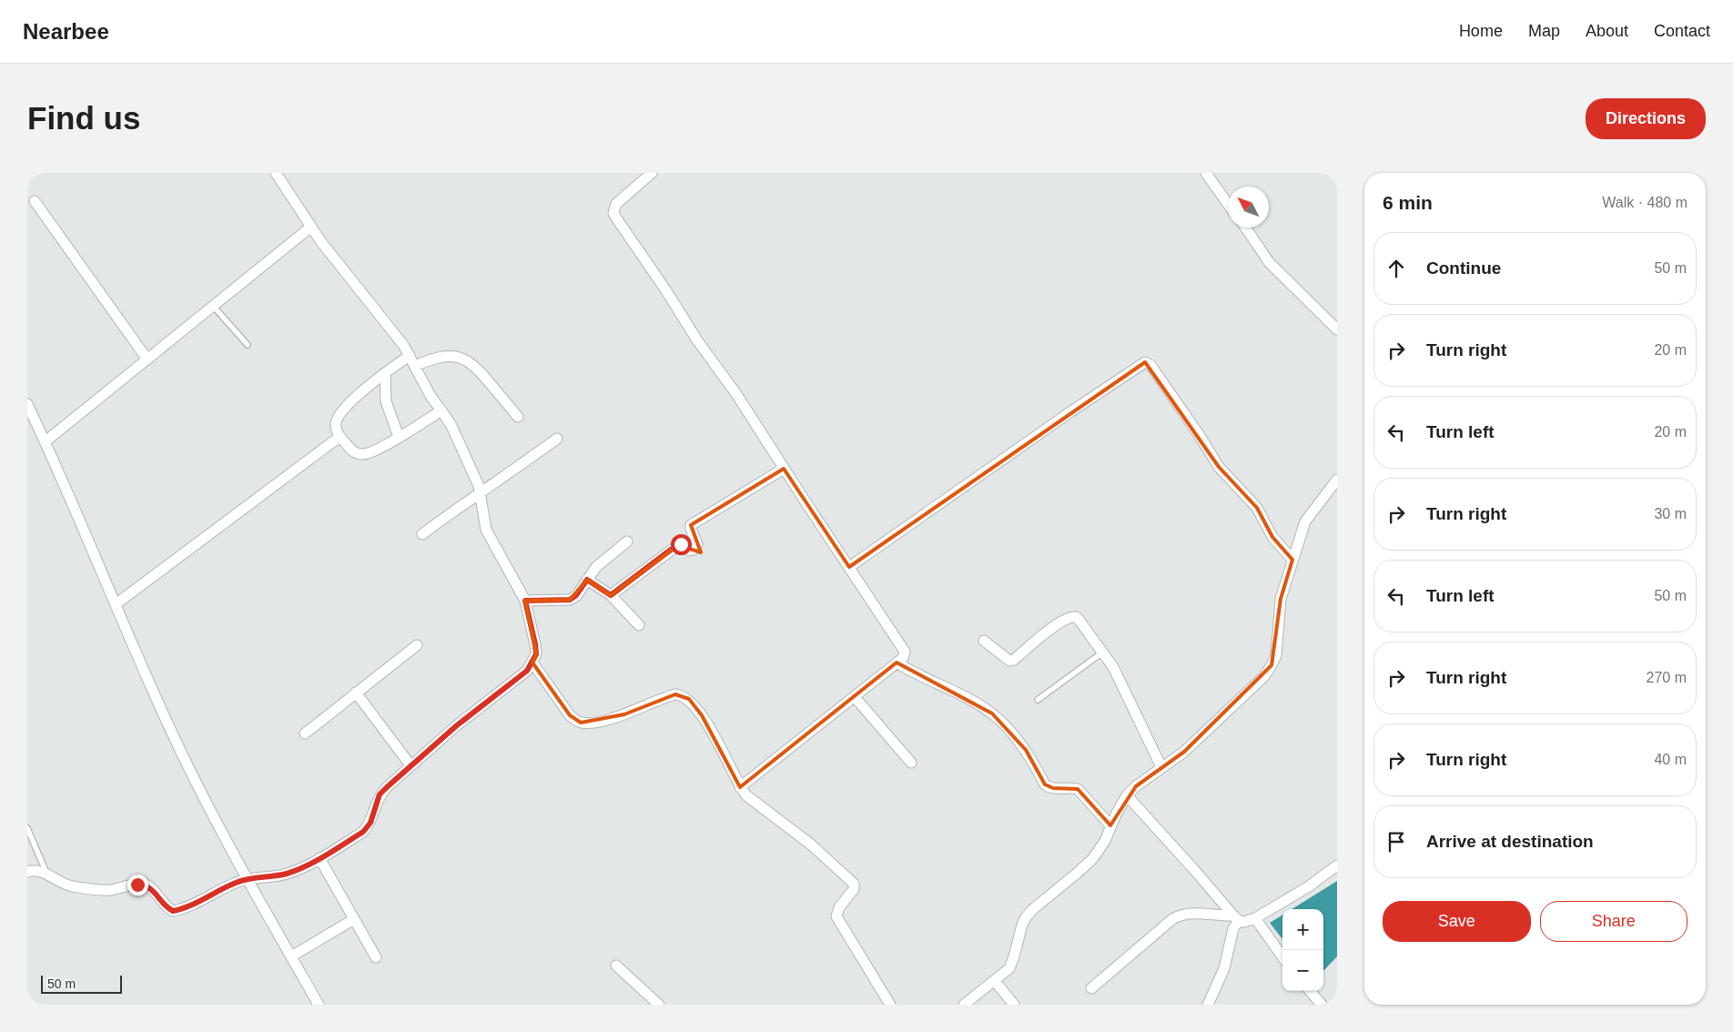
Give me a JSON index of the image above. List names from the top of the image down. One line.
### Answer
{"scale_bar":"50 m","north":"top left","page":{"header":"Nearbee","nav":["Home","Map","About","Contact"],"buttons":["Directions",["Save","Share"]],"title":"Find us","heading":["6 min","Walk · 480 m"],"list":[["Continue","50 m"],["Turn right","20 m"],["Turn left","20 m"],["Turn right","30 m"],["Turn left","50 m"],["Turn right","270 m"],["Turn right","40 m"],"Arrive at destination"],"map_buttons":["+","−"],"scale":"50 m"}}
